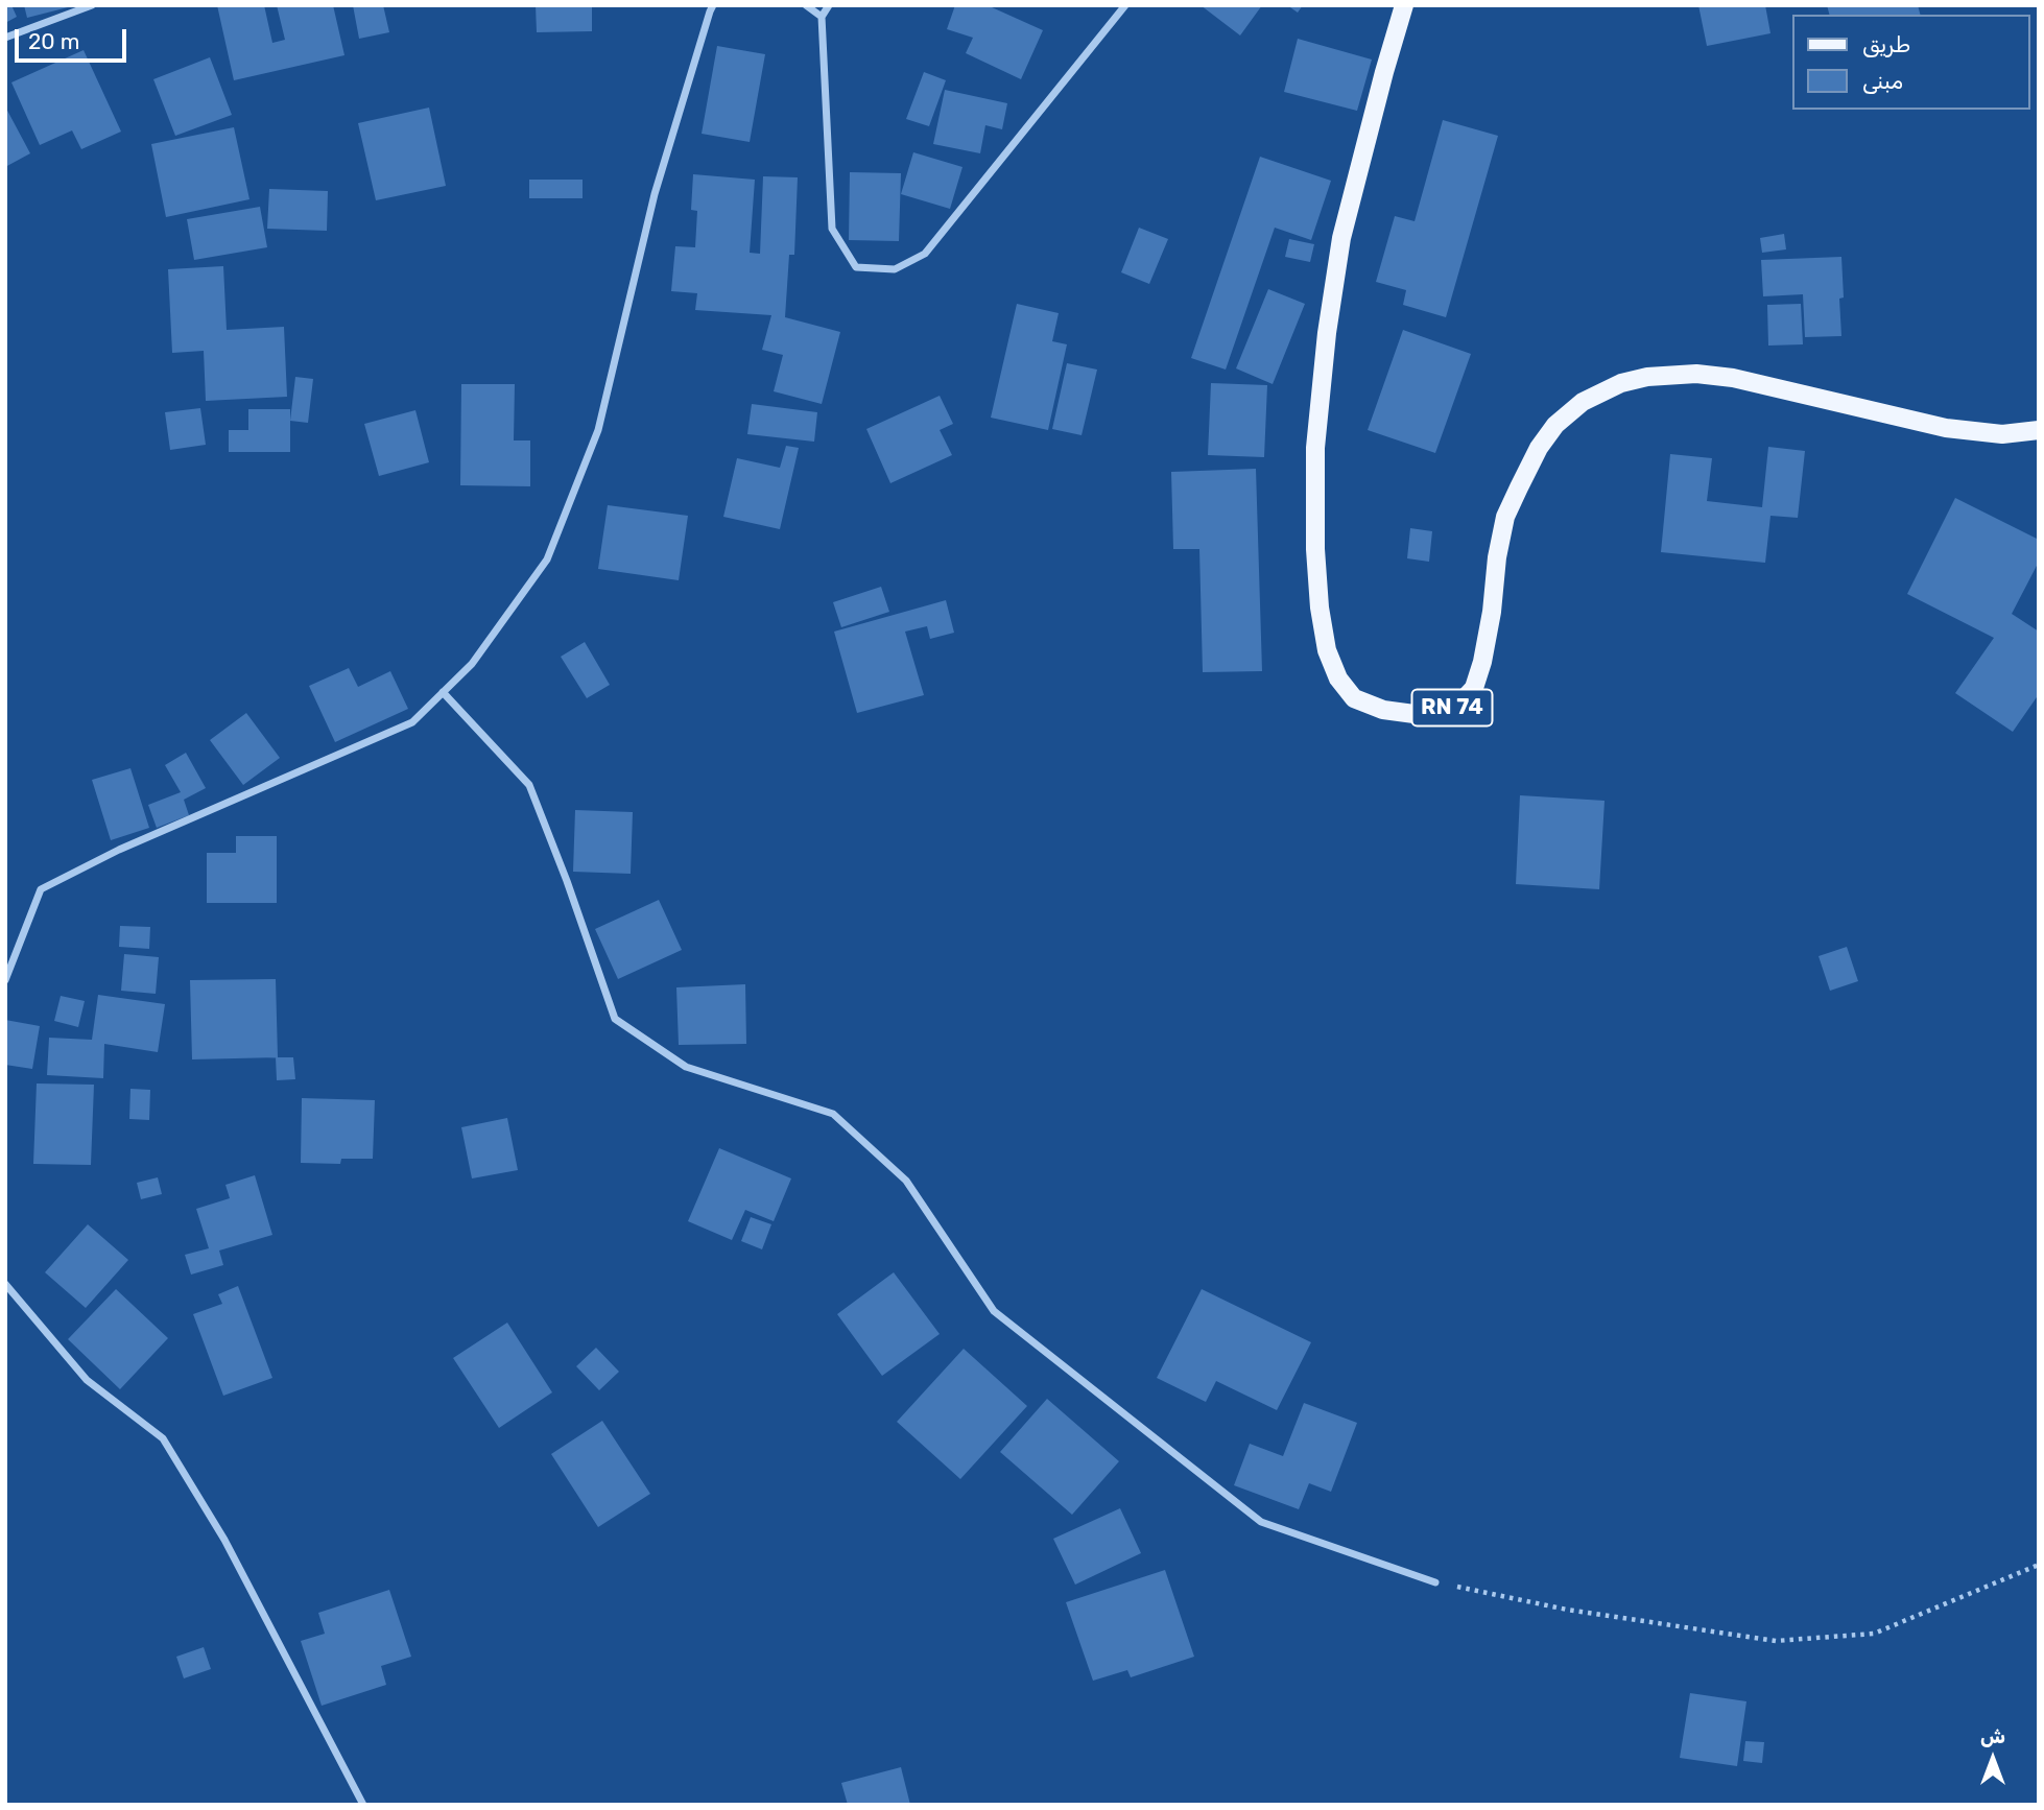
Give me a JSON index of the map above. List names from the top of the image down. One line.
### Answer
{"streets":{"main road":["RN 74"]},"legend":["طريق","مبنى"],"scale_bar":"20 m","north":"top"}
